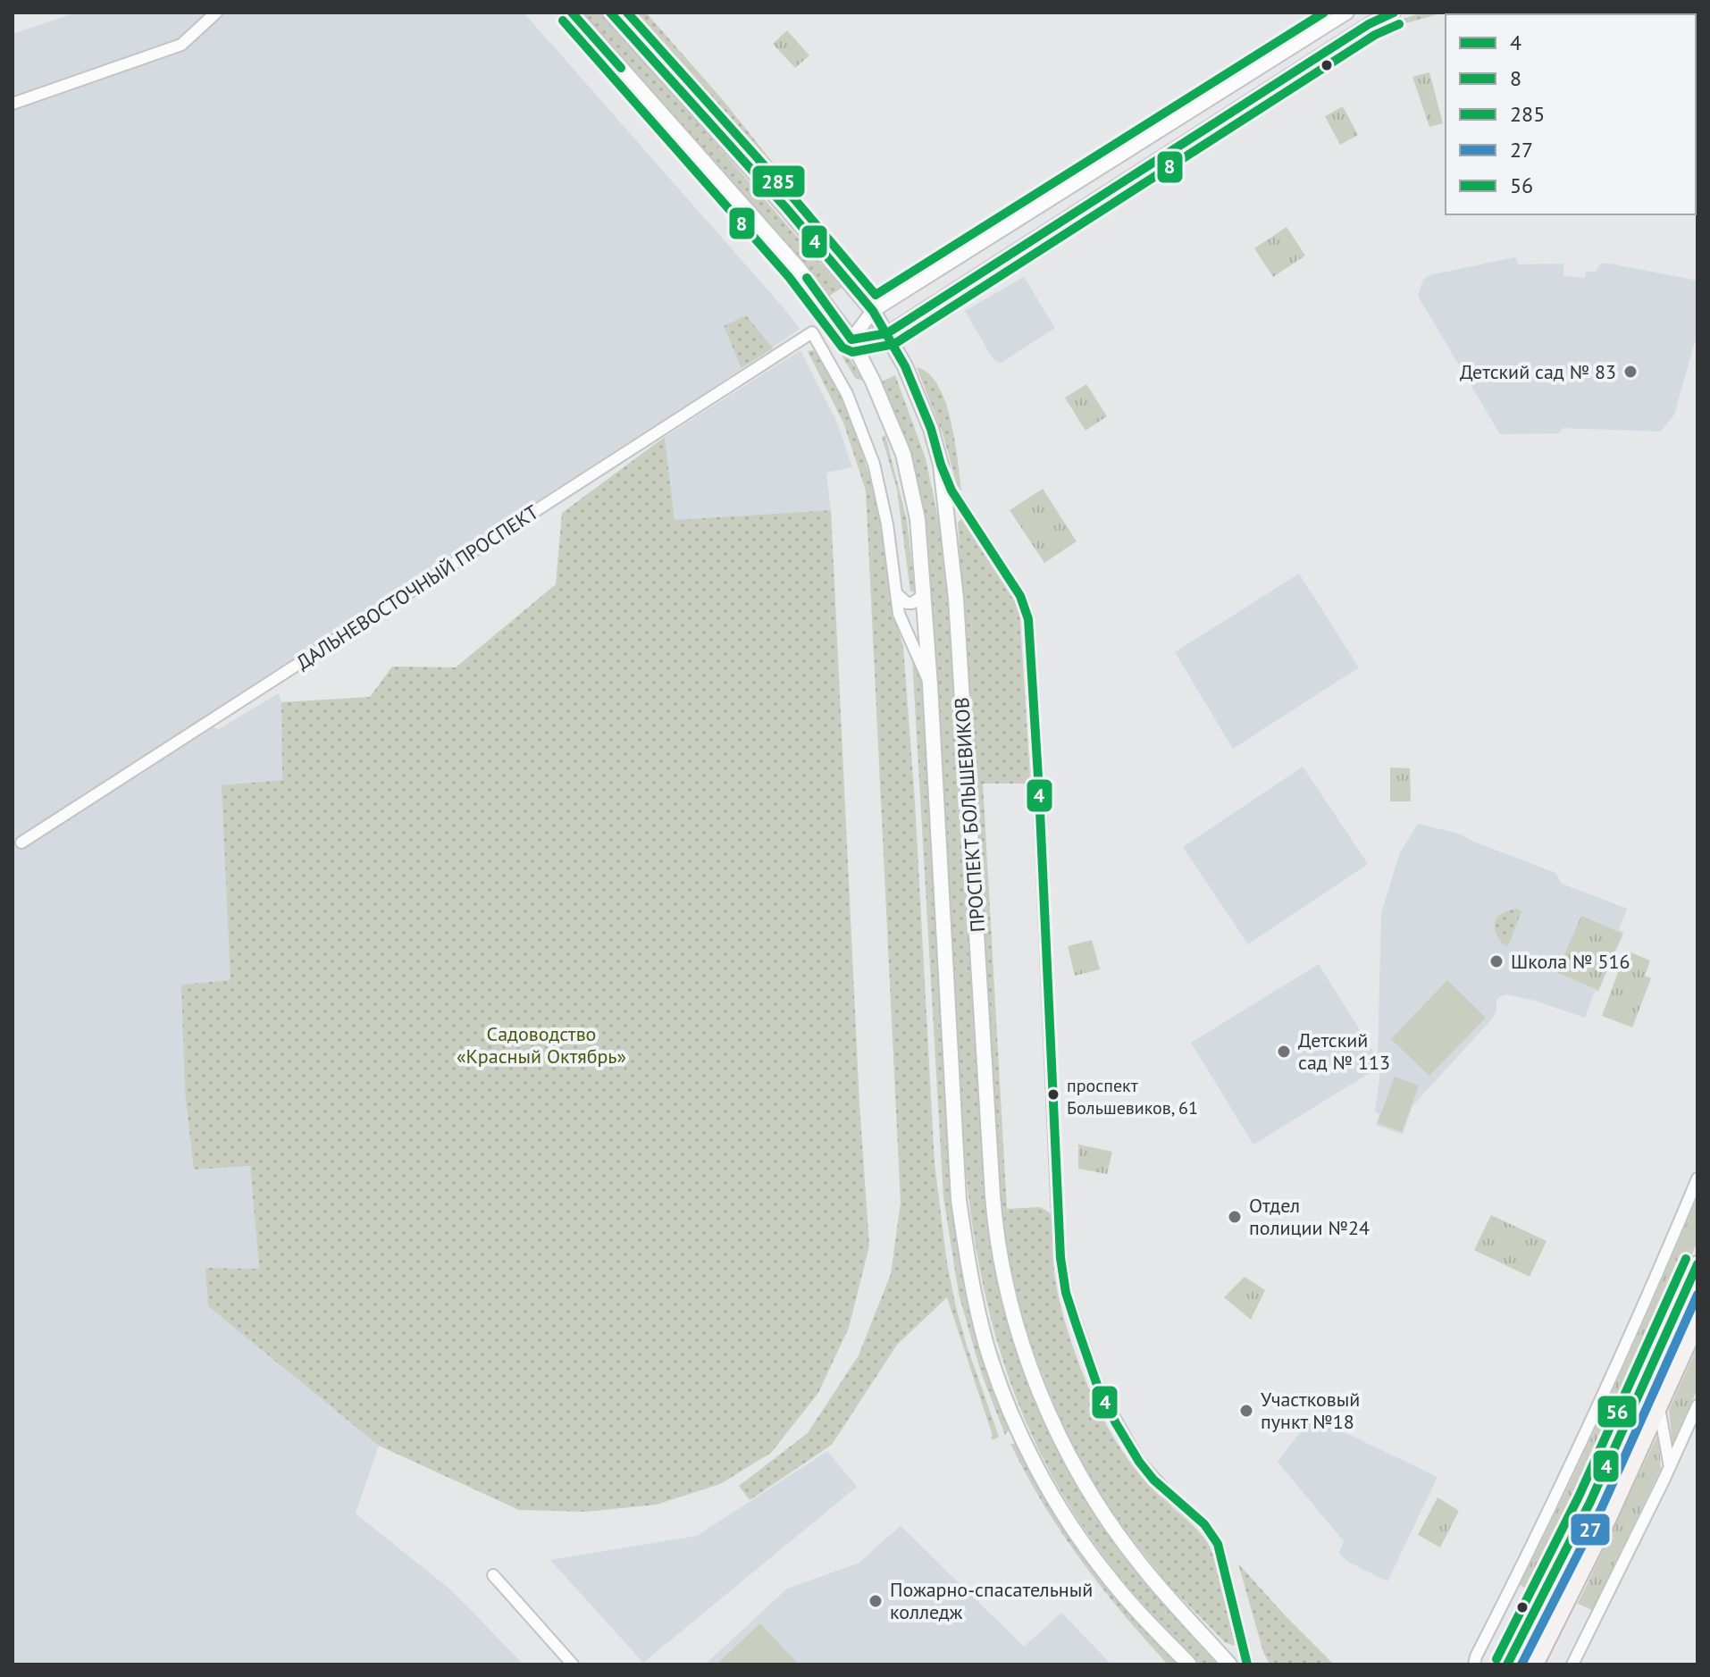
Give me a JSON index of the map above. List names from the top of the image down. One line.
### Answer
{"streets":{"main road":["ПРОСПЕКТ БОЛЬШЕВИКОВ"],"street":["ДАЛЬНЕВОСТОЧНЫЙ ПРОСПЕКТ"]},"parks":["Садоводство «Красный Октябрь»"],"places":["Детский сад № 83","Школа № 516","Детский сад № 113","проспект Большевиков, 61","Отдел полиции №24","Участковый пункт №18","Пожарно-спасательный колледж"],"lines":["transit line 4","transit line 285","transit line 8","transit line 56","transit line 27"],"legend":["4","8","285","27","56"]}
